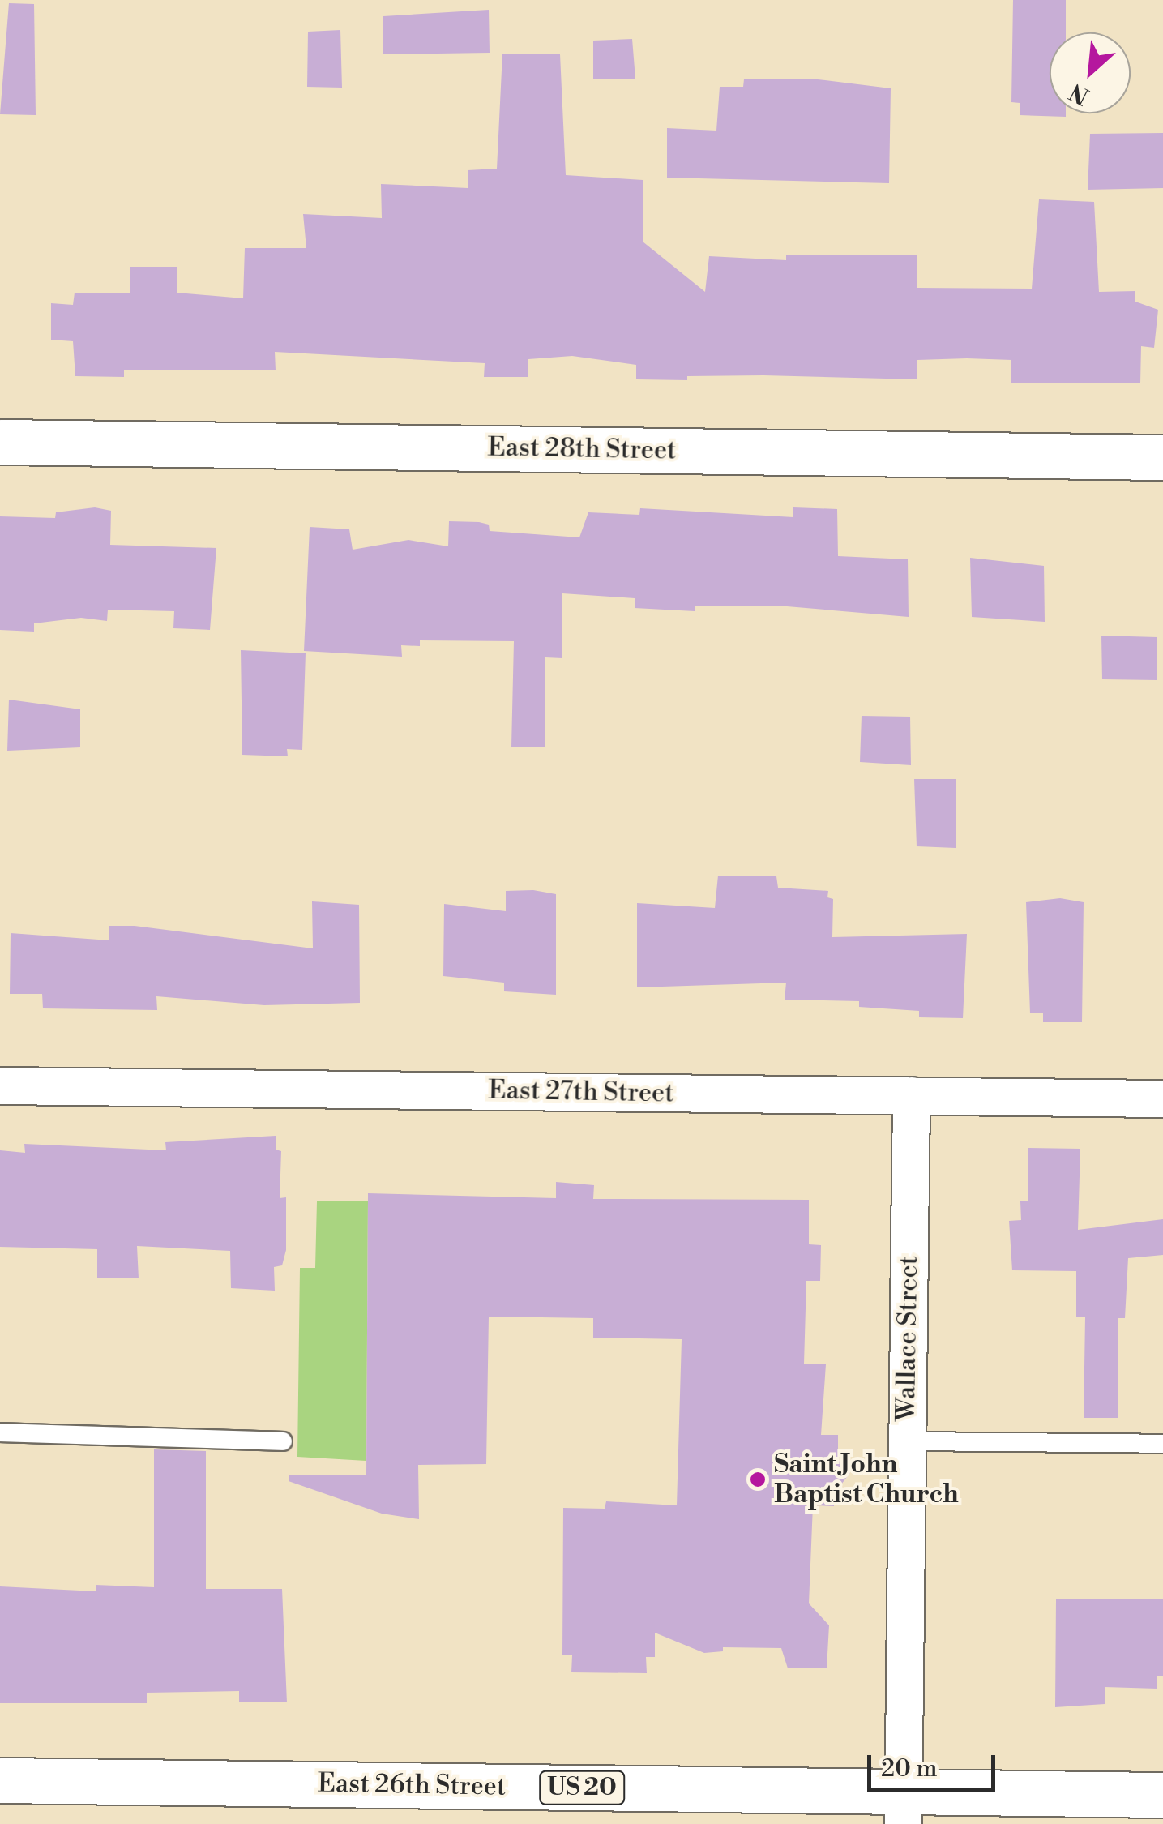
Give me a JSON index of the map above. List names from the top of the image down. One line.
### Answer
{"streets":{"main road":["East 28th Street","East 26th Street","US 20"],"street":["East 27th Street","Wallace Street"]},"crossings":[["East 27th Street","Wallace Street"],["Wallace Street","East 26th Street"]],"places":["Saint John Baptist Church"],"scale_bar":"20 m","north":"bottom left"}
